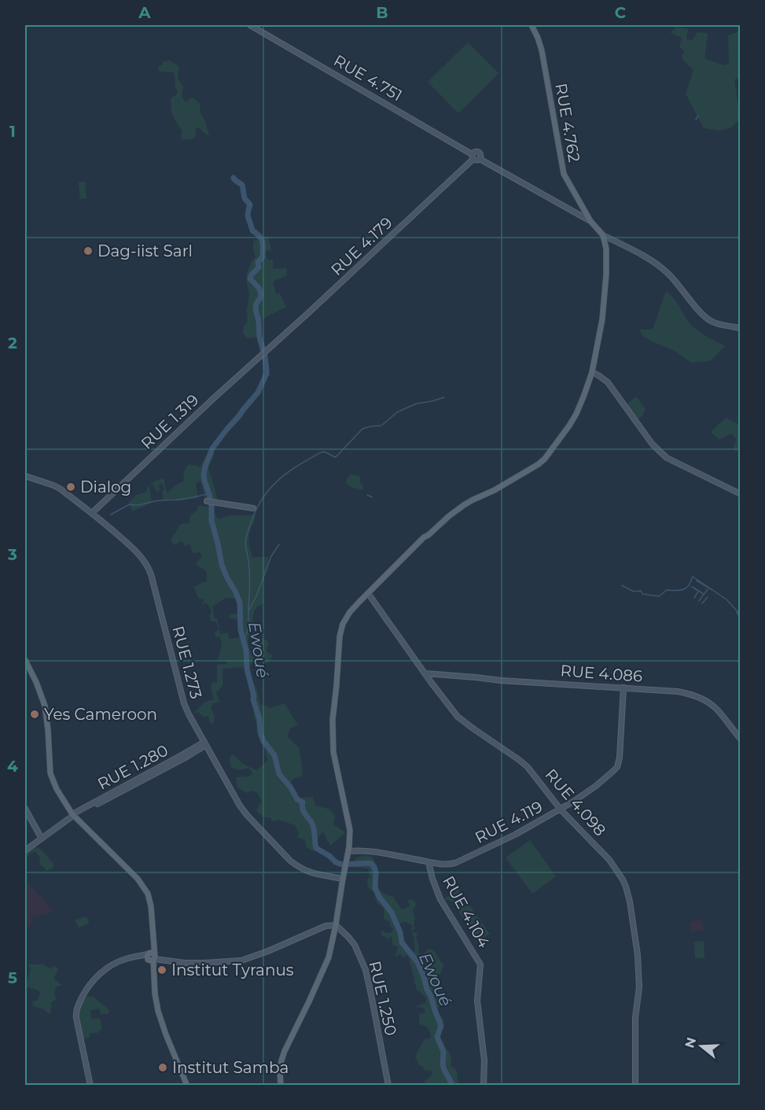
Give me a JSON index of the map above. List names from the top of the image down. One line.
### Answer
{"streets":{"main road":["RUE 4.762"],"street":["RUE 4.751","RUE 4.179","RUE 1.319","RUE 1.273","RUE 4.086","RUE 1.280","RUE 4.098","RUE 4.119","RUE 4.104","RUE 1.250"]},"crossings":[["RUE 4.751","RUE 4.179"],["RUE 4.179","RUE 1.319"],["RUE 1.319","RUE 1.273"],["RUE 1.273","RUE 1.280"],["RUE 4.086","RUE 4.098"],["RUE 4.086","RUE 4.119"],["RUE 4.098","RUE 4.119"],["RUE 4.119","RUE 4.104"]],"water":["Ewoué"],"places":["Dag-iist Sarl","Dialog","Yes Cameroon","Institut Tyranus","Institut Samba"],"north":"left","grid":{"columns":["A","B","C"],"rows":["1","2","3","4","5"]}}
